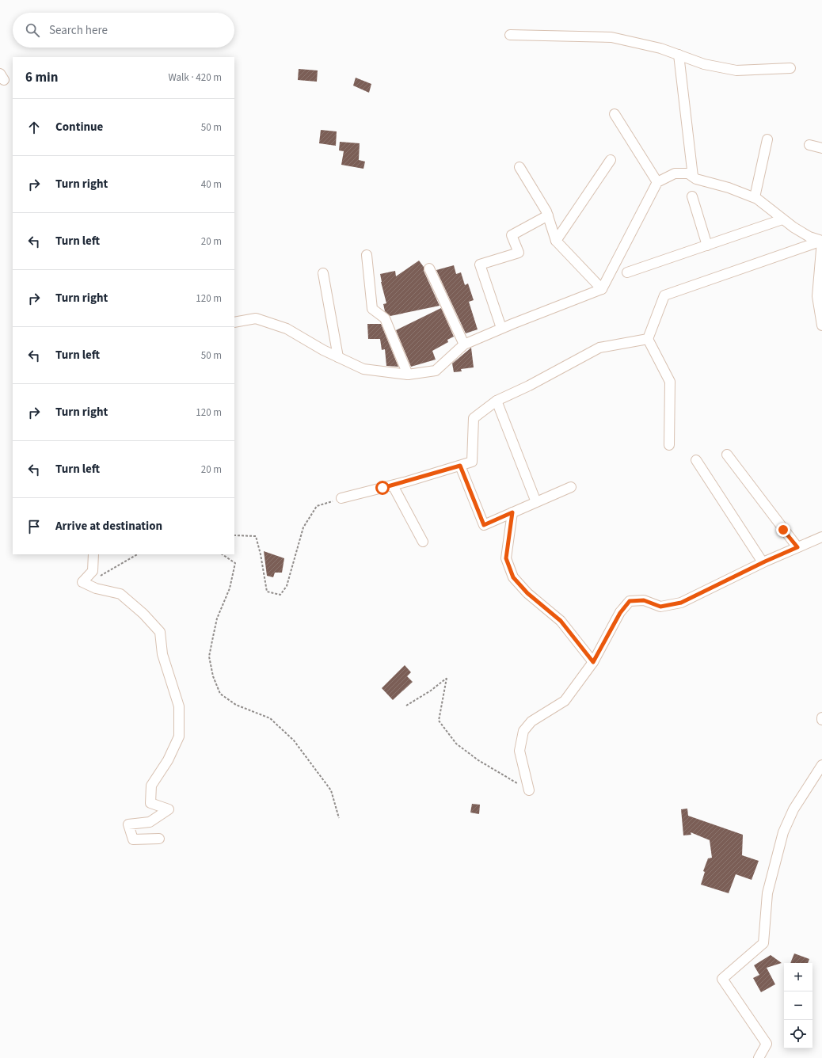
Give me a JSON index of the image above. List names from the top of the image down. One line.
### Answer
{"page":{"search":"Search here","heading":["6 min","Walk · 420 m"],"list":[["Continue","50 m"],["Turn right","40 m"],["Turn left","20 m"],["Turn right","120 m"],["Turn left","50 m"],["Turn right","120 m"],["Turn left","20 m"],"Arrive at destination"],"map_buttons":["+","−"]}}
